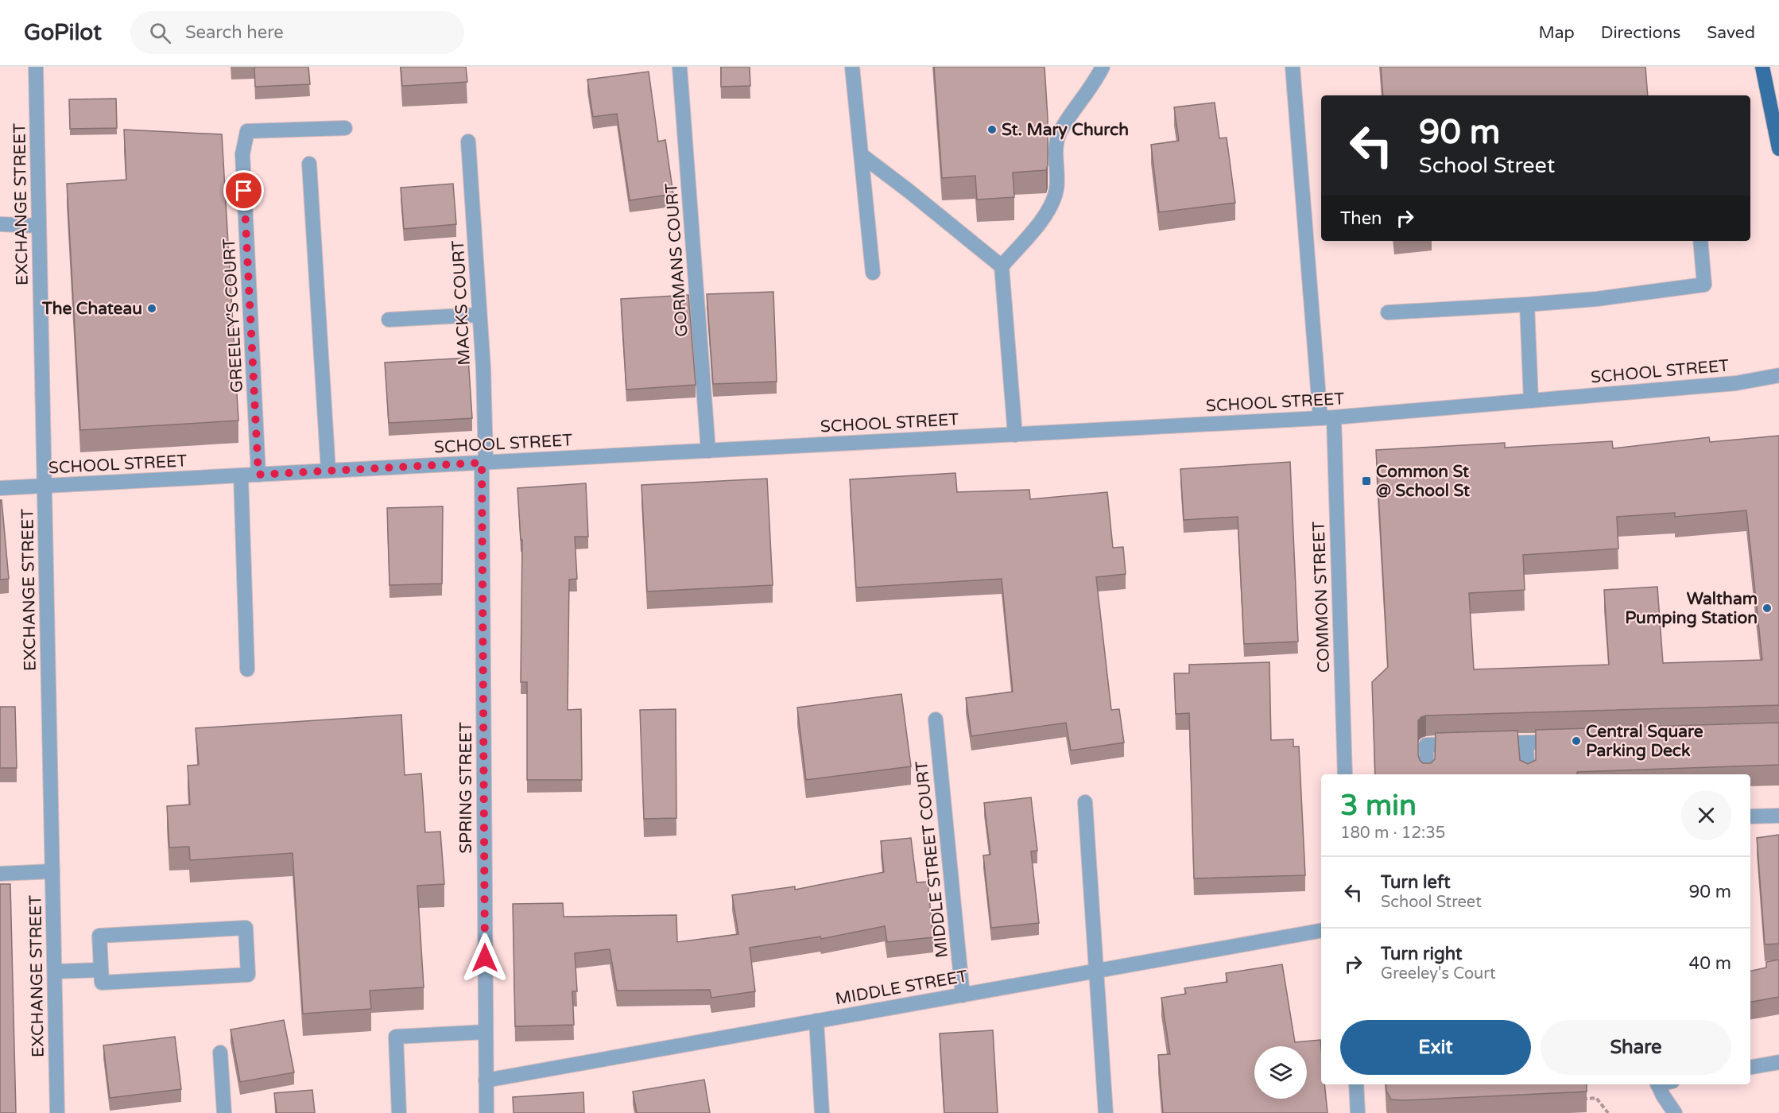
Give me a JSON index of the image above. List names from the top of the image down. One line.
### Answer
{"streets":{"street":["EXCHANGE STREET","GORMANS COURT","MACKS COURT","GREELEY'S COURT","SCHOOL STREET","COMMON STREET","SPRING STREET","MIDDLE STREET COURT","MIDDLE STREET"]},"crossings":[["EXCHANGE STREET","SCHOOL STREET"],["GORMANS COURT","SCHOOL STREET"],["MACKS COURT","SCHOOL STREET"],["MACKS COURT","SPRING STREET"],["GREELEY'S COURT","SCHOOL STREET"],["SCHOOL STREET","COMMON STREET"],["SCHOOL STREET","SPRING STREET"],["SPRING STREET","MIDDLE STREET"],["MIDDLE STREET COURT","MIDDLE STREET"]],"places":{"other":["St. Mary Church","The Chateau","Waltham Pumping Station","Central Square Parking Deck"],"transit":["Common St @ School St"]},"page":{"header":"GoPilot","search":"Search here","nav":["Map","Directions","Saved"],"turn":["90 m","School Street"],"then":"Then","heading":["3 min","180 m · 12:35"],"list":[{"name":"Turn left","note":"School Street","value":"90 m"},{"name":"Turn right","note":"Greeley's Court","value":"40 m"}],"buttons":["Exit","Share"]}}
